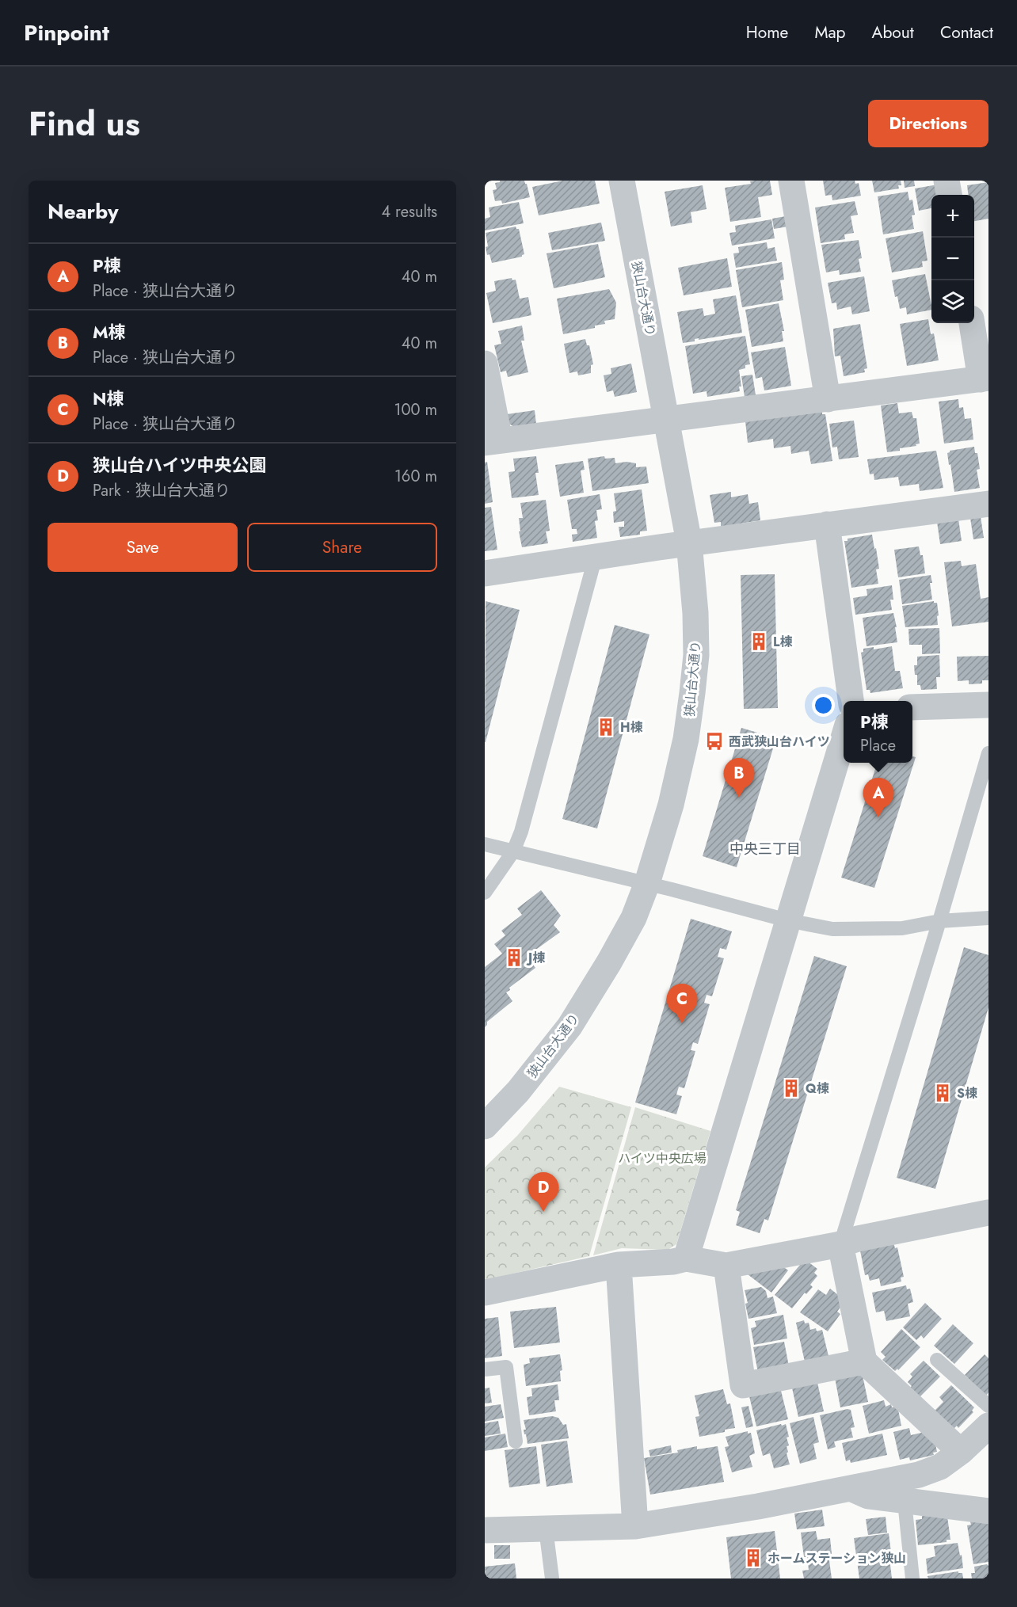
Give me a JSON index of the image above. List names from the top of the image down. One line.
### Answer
{"streets":{"street":["狭山台大通り"]},"districts":["中央三丁目"],"parks":["ハイツ中央広場"],"places":{"building":["L棟","H棟","J棟","Q棟","S棟","ホームステーション狭山"],"bus stop":["西武狭山台ハイツ"]},"page":{"header":"Pinpoint","nav":["Home","Map","About","Contact"],"title":"Find us","buttons":["Directions",["Save","Share"]],"heading":["Nearby","4 results"],"map_buttons":["+","−"],"list":[{"mark":"A","name":"P棟","note":"Place · 狭山台大通り","value":"40 m"},{"mark":"B","name":"M棟","note":"Place · 狭山台大通り","value":"40 m"},{"mark":"C","name":"N棟","note":"Place · 狭山台大通り","value":"100 m"},{"mark":"D","name":"狭山台ハイツ中央公園","note":"Park · 狭山台大通り","value":"160 m"}],"popup":["P棟","Place"],"pins":["B","A","C","D"]}}
